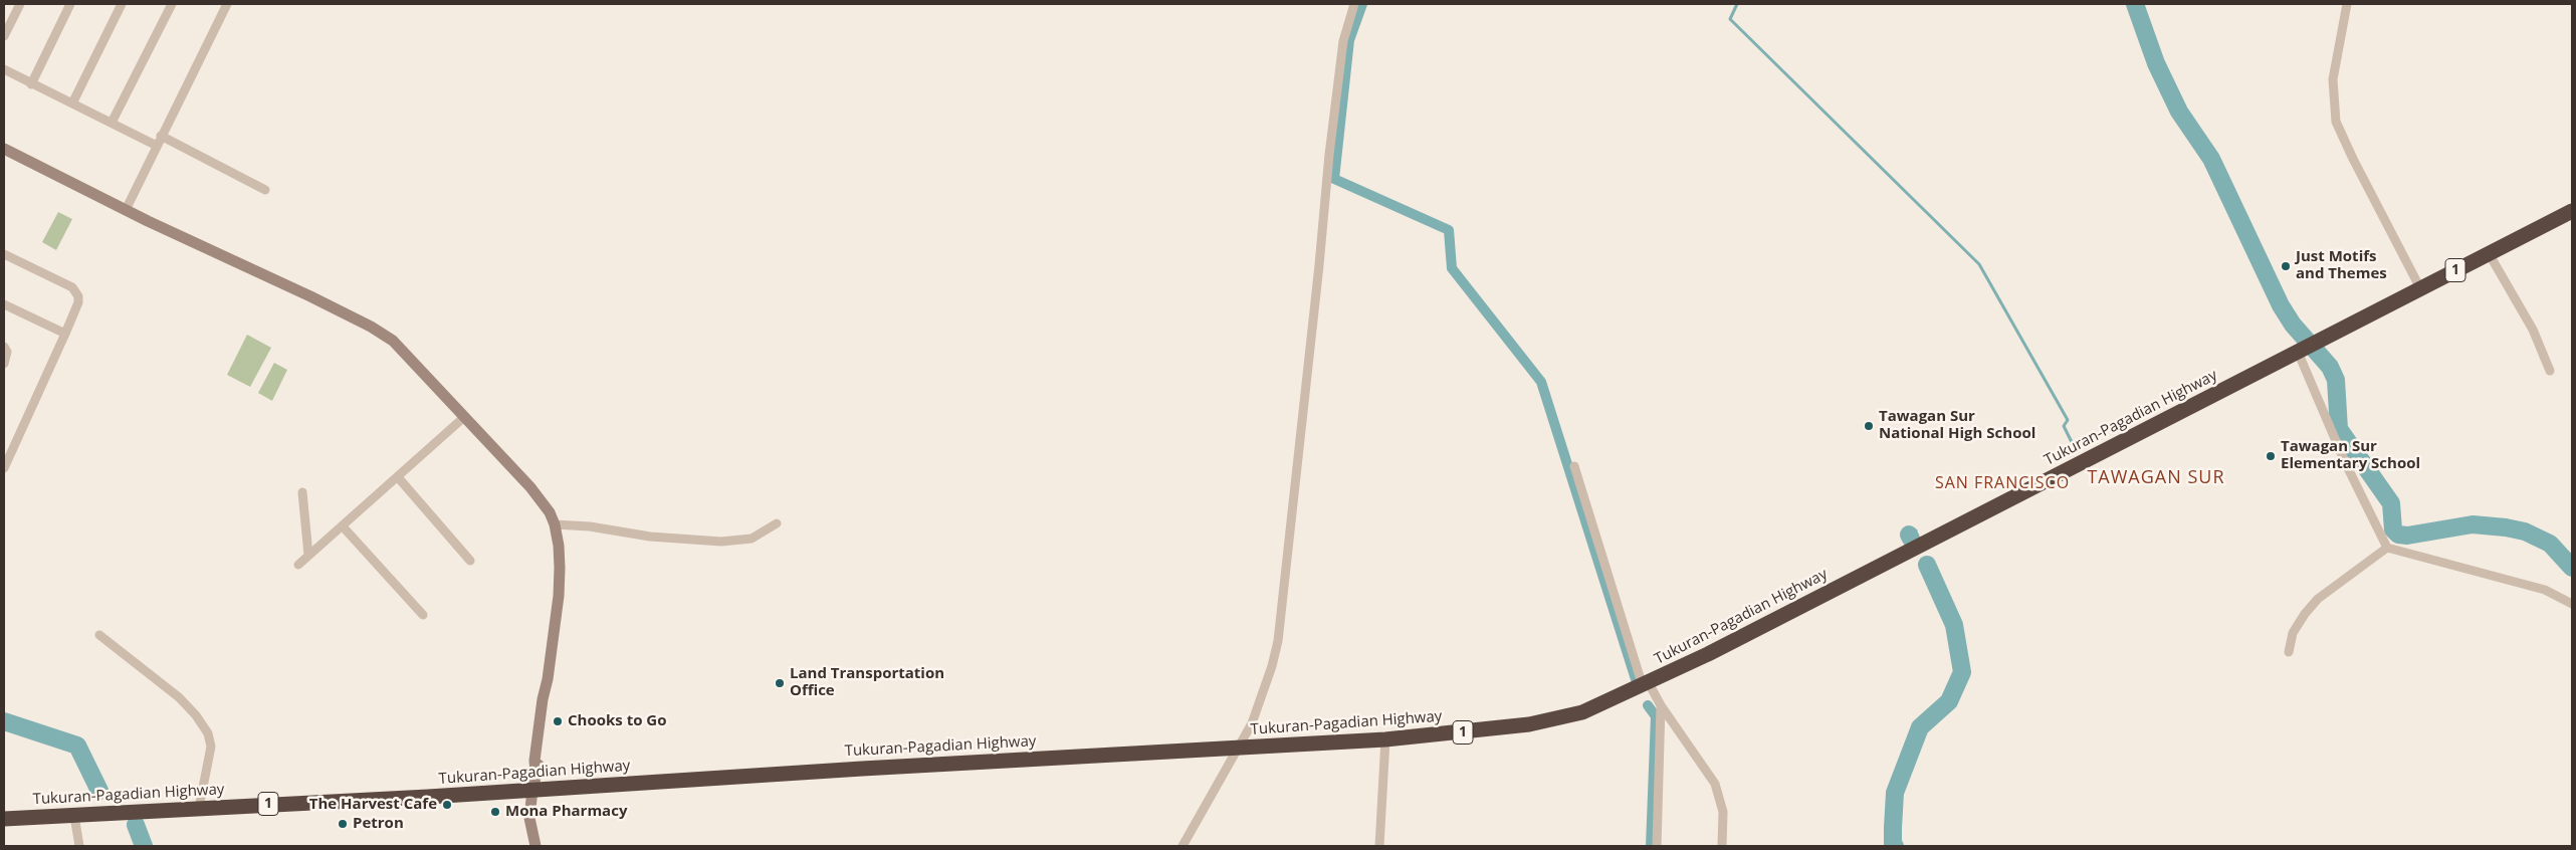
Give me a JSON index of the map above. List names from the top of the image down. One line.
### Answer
{"streets":{"highway":["1","Tukuran-Pagadian Highway"]},"districts":["TAWAGAN SUR","SAN FRANCISCO"],"places":["Just Motifs and Themes","Tawagan Sur National High School","Tawagan Sur Elementary School","Land Transportation Office","Chooks to Go","The Harvest Cafe","Mona Pharmacy","Petron"]}
